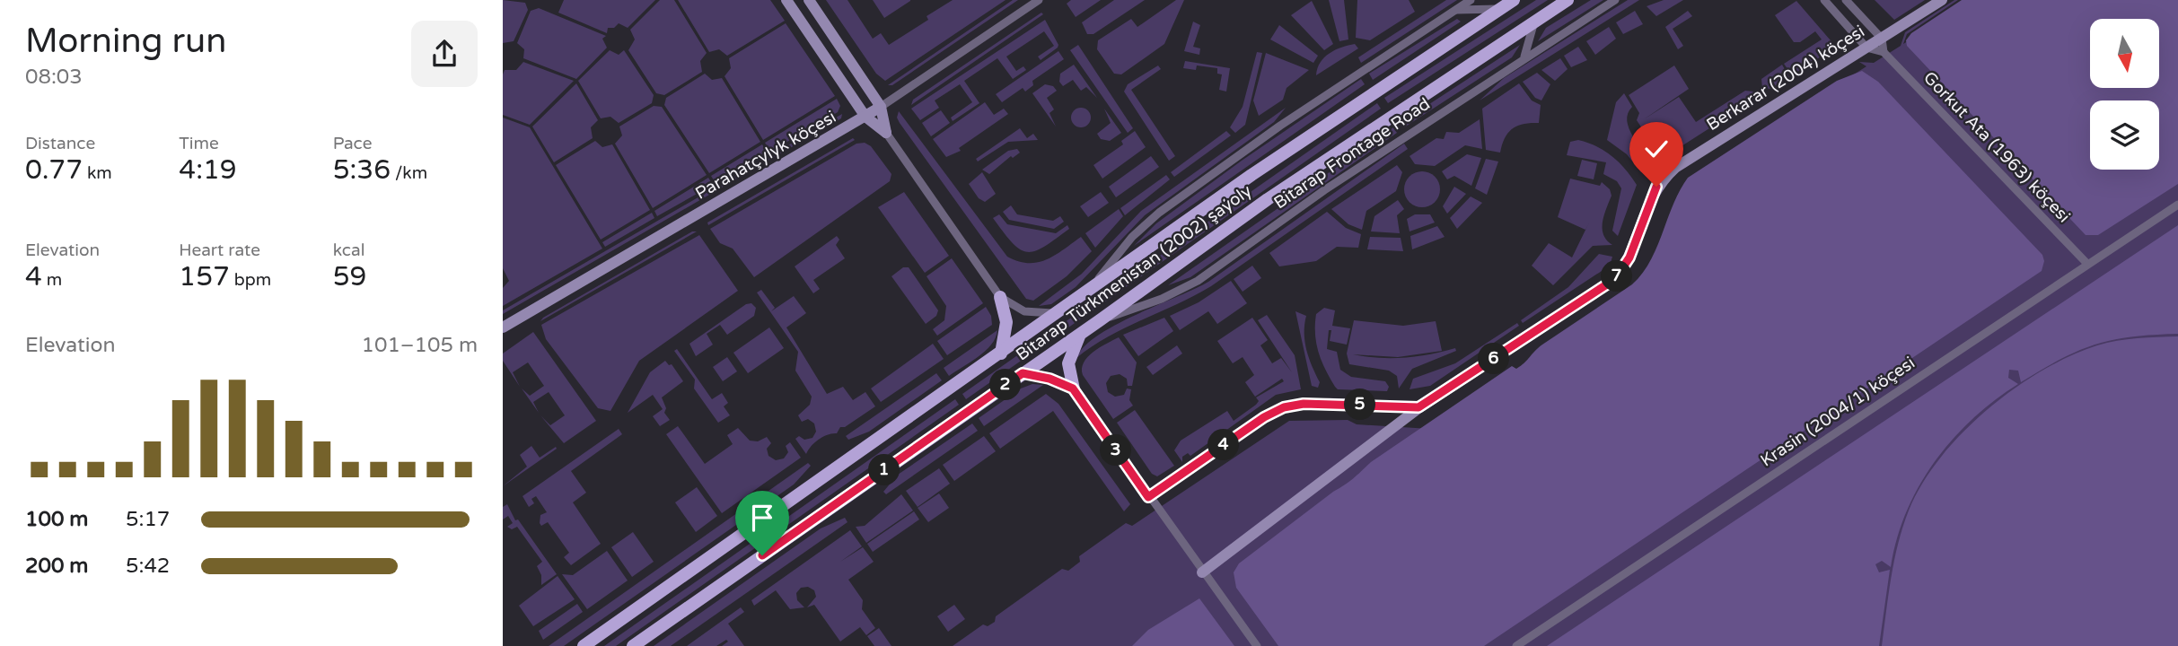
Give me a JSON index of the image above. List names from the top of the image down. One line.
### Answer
{"streets":{"main road":["Bitarap Türkmenistan (2002) şaýoly"],"street":["Berkarar (2004) köçesi","Gorkut Ata (1963) köçesi","Bitarap Frontage Road","Parahatçylyk köçesi","Krasin (2004/1) köçesi"]},"crossings":[["Gorkut Ata (1963) köçesi","Krasin (2004/1) köçesi"],["Bitarap Frontage Road","Bitarap Türkmenistan (2002) şaýoly"]],"north":"bottom","page":{"heading":["Morning run","08:03"],"stats":[["Distance","0.77 km"],["Time","4:19"],["Pace","5:36 /km"],["Elevation","4 m"],["Heart rate","157 bpm"],["kcal","59"]],"pins":["7","6","2","5","4","3","1"],"chart":["Elevation","101–105 m"],"list":[{"name":"100 m","note":"5:17"},{"name":"200 m","note":"5:42"}]}}
